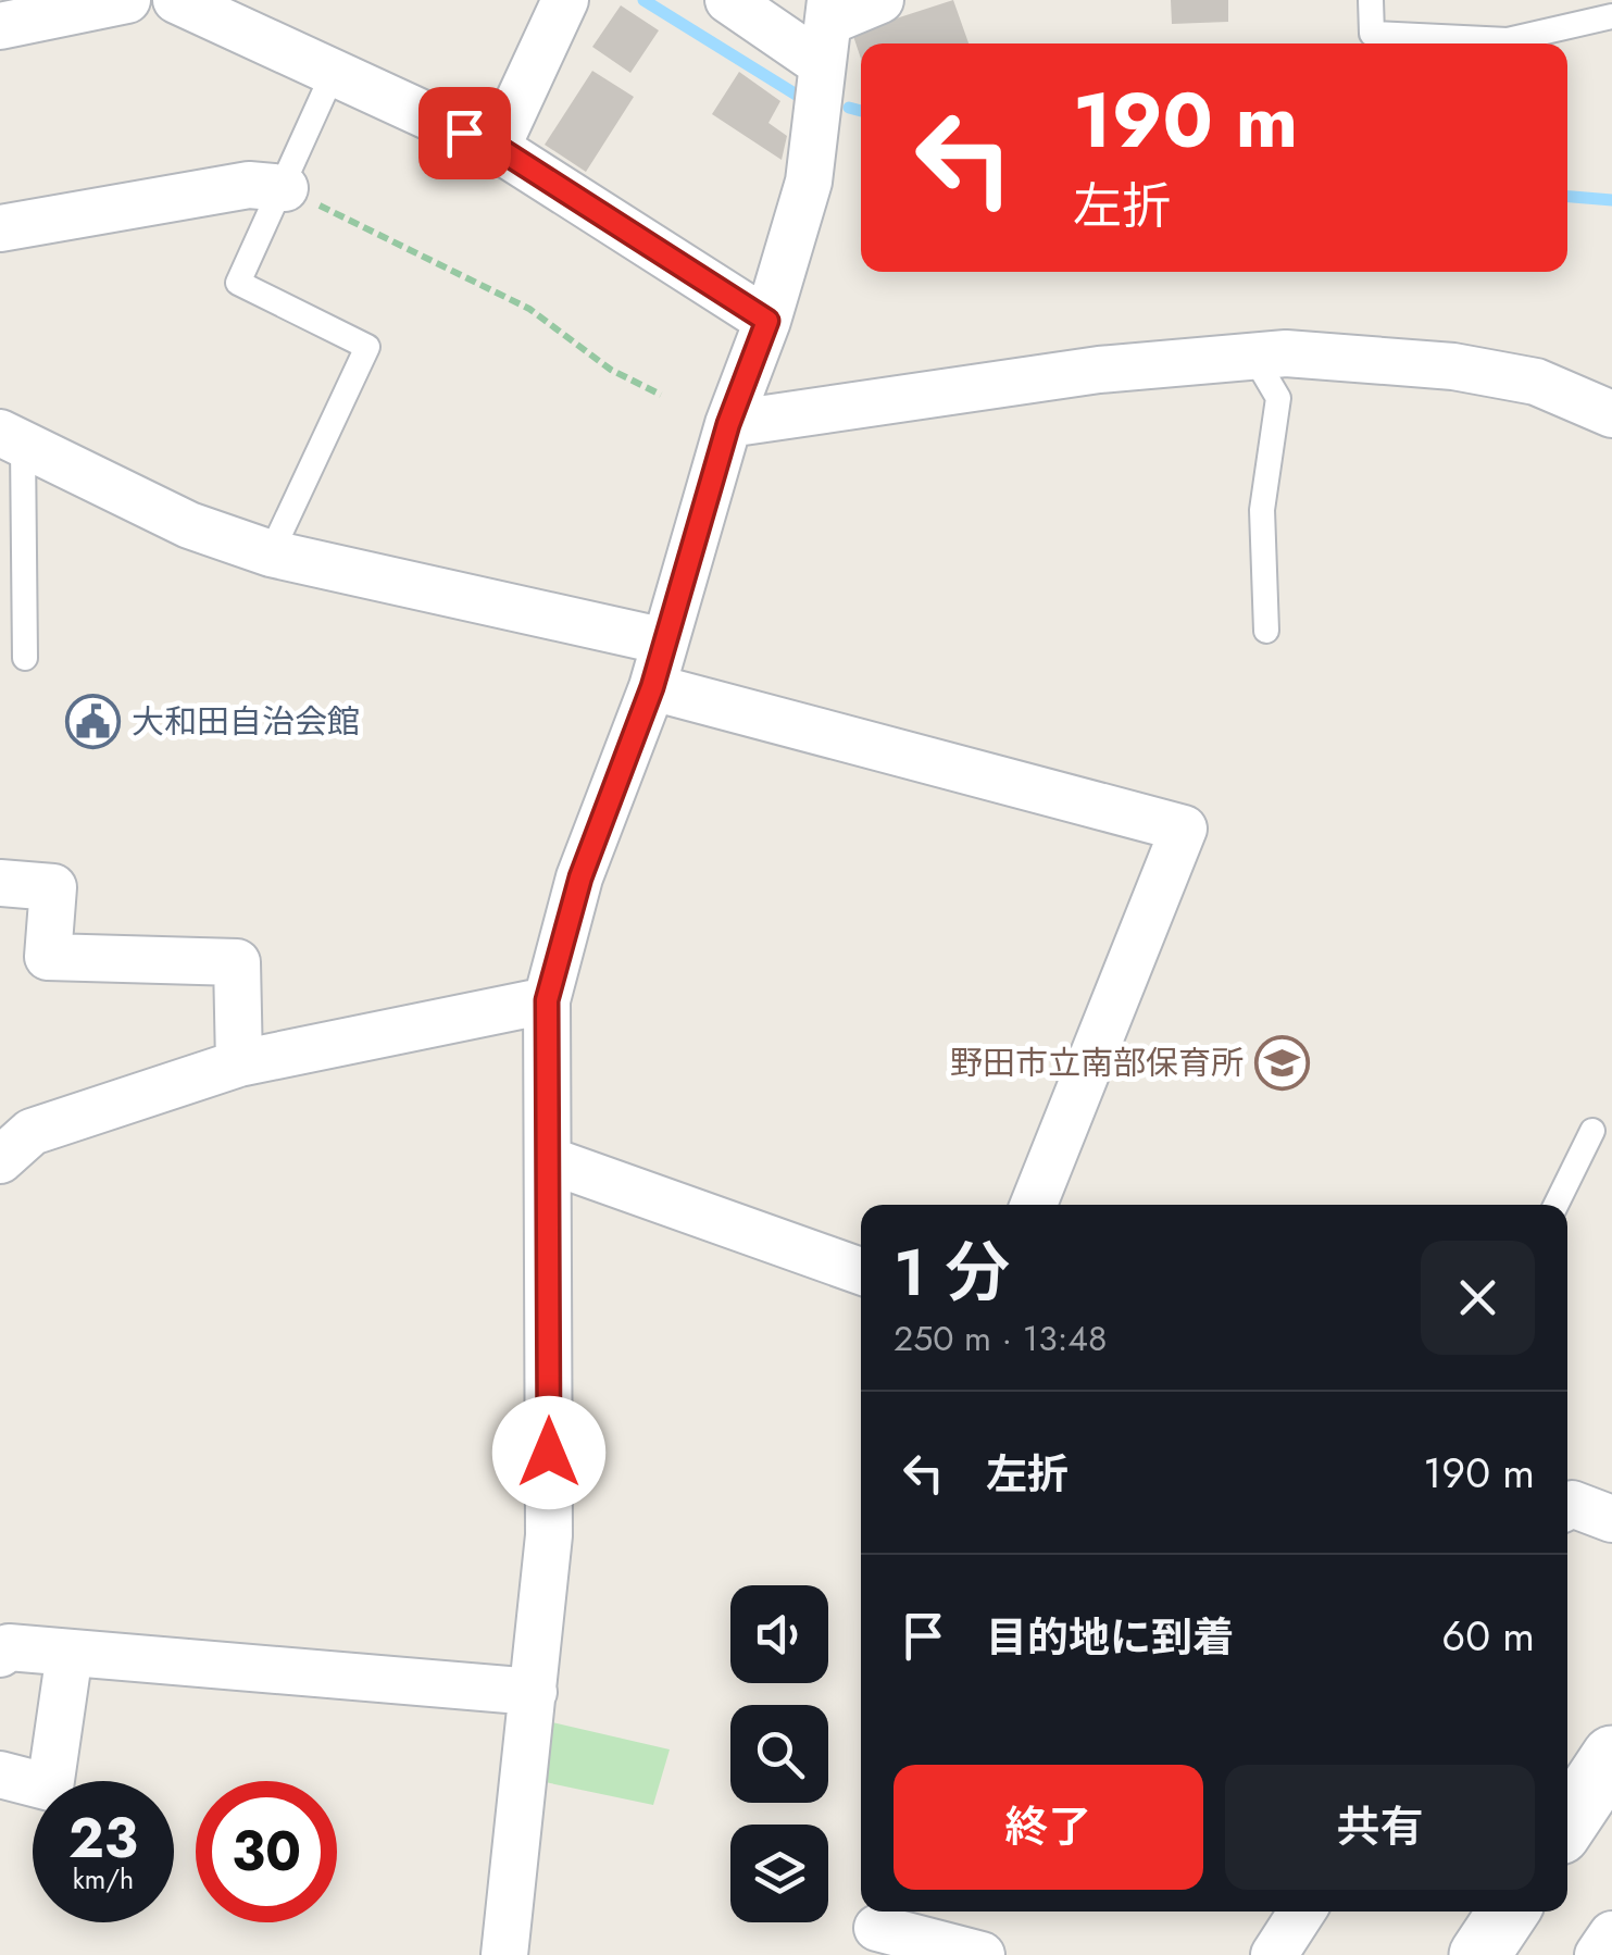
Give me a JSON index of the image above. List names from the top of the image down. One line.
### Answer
{"places":{"public building":["大和田自治会館"],"school or university":["野田市立南部保育所"]},"page":{"turn":["190 m","左折"],"heading":["1 分","250 m · 13:48"],"list":[{"name":"左折","value":"190 m"},{"name":"目的地に到着","value":"60 m"}],"buttons":["終了","共有"],"speed":"23 km/h","limit":"30"}}
